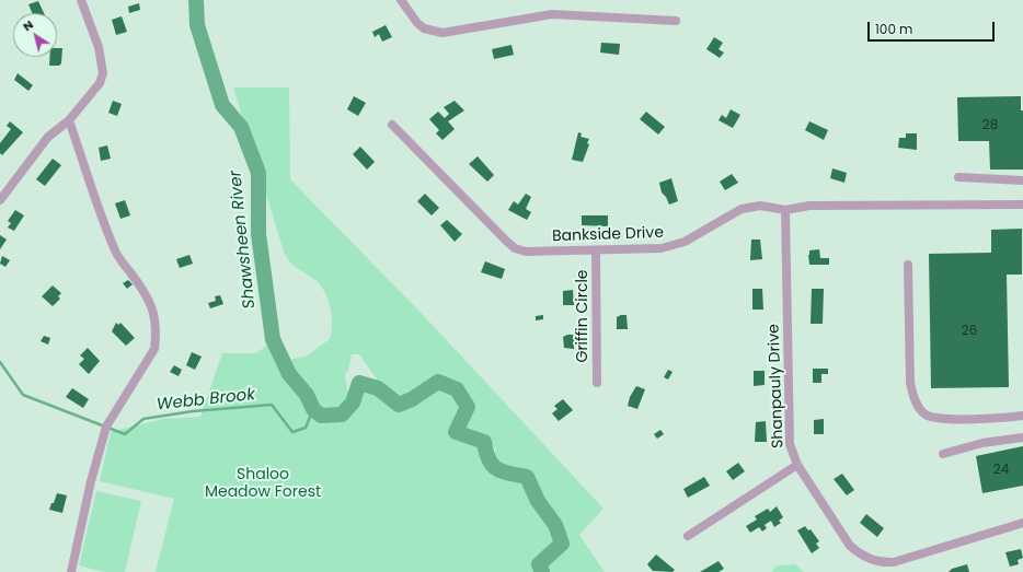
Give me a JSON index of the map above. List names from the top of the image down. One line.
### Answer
{"streets":{"street":["Bankside Drive","Griffin Circle","Shanpauly Drive"]},"crossings":[["Bankside Drive","Griffin Circle"],["Bankside Drive","Shanpauly Drive"]],"water":["Shawsheen River","Webb Brook"],"parks":["Shaloo Meadow Forest"],"house_numbers":["28","26","24"],"scale_bar":"100 m","north":"top left"}
